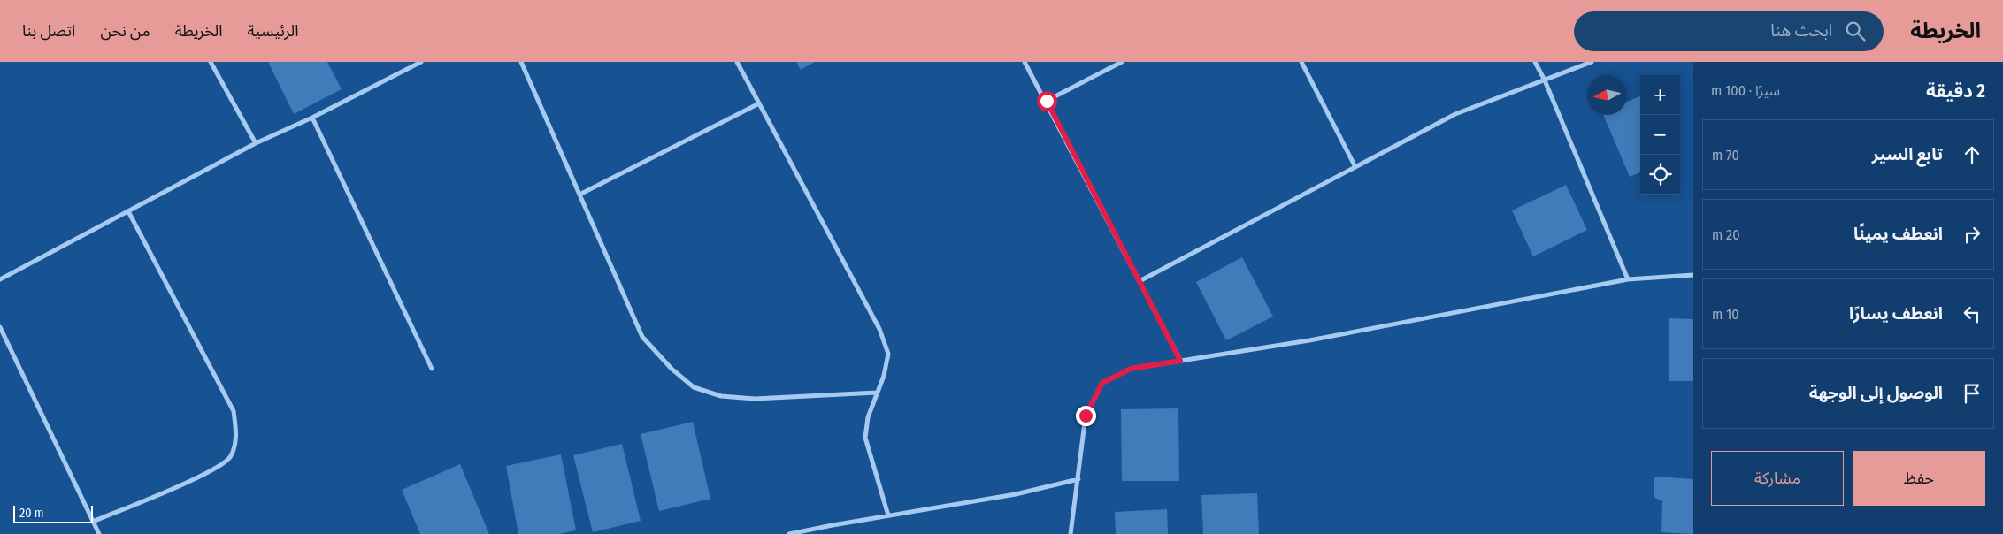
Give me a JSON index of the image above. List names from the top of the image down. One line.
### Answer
{"scale_bar":"20 m","north":"left","page":{"header":"الخريطة","search":"ابحث هنا","nav":["الرئيسية","الخريطة","من نحن","اتصل بنا"],"heading":["2 دقيقة","سيرًا · 100 m"],"map_buttons":["+","−"],"list":[["تابع السير","70 m"],["انعطف يمينًا","20 m"],["انعطف يسارًا","10 m"],"الوصول إلى الوجهة"],"buttons":["حفظ","مشاركة"],"scale":"20 m"}}
